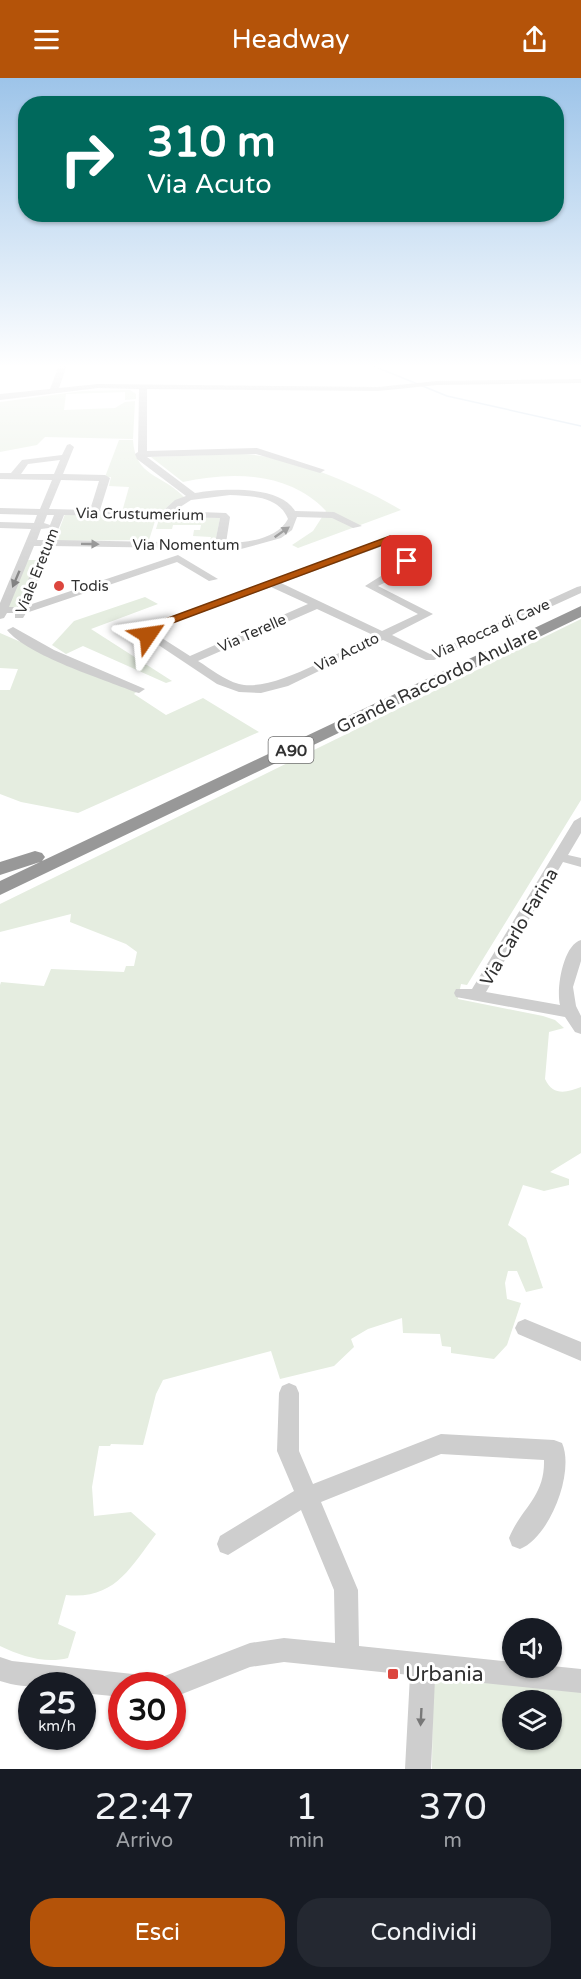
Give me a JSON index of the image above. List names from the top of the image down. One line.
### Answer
{"streets":{"highway":["Grande Raccordo Anulare","A90"],"street":["Via Crustumerium","Via Nomentum","Viale Eretum","Via Rocca di Cave","Via Terelle","Via Acuto","Via Carlo Farina"]},"crossings":[["Via Crustumerium","Via Nomentum"],["Via Crustumerium","Viale Eretum"],["Via Nomentum","Viale Eretum"],["Via Rocca di Cave","Via Terelle"],["Via Rocca di Cave","Via Acuto"],["Via Terelle","Via Acuto"]],"places":{"other":["Todis"],"transit":["Urbania"]},"page":{"header":"Headway","turn":["310 m","Via Acuto"],"speed":"25 km/h","limit":"30","eta":["22:47","Arrivo","1","min","370","m"],"buttons":["Esci","Condividi"]}}
